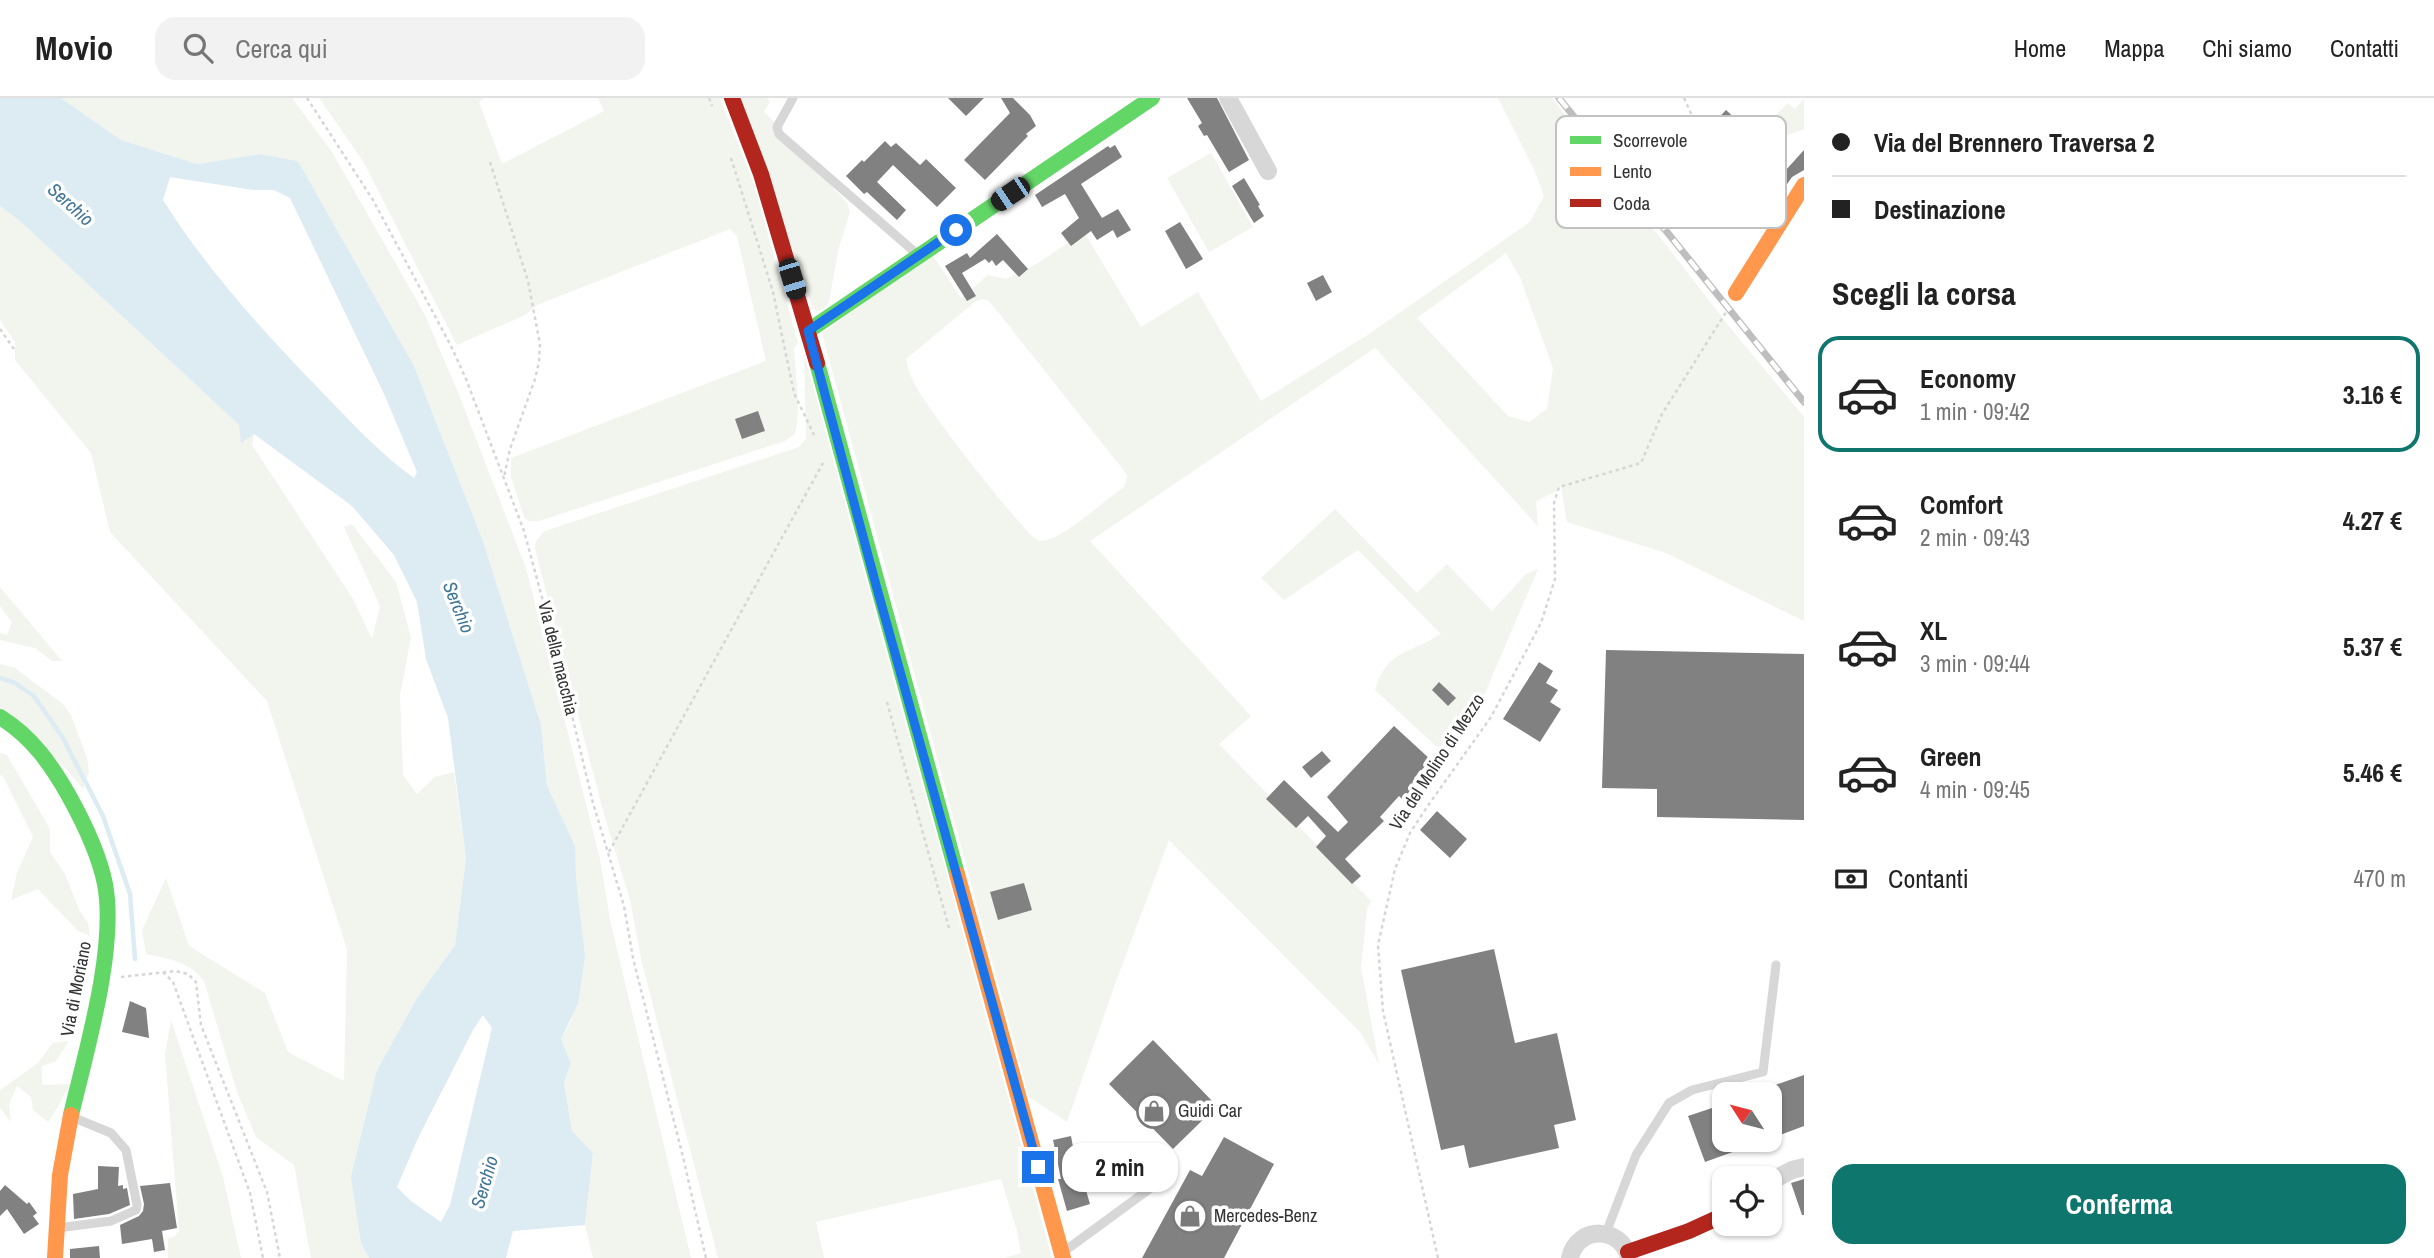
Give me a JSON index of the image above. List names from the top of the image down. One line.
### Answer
{"streets":{"main road":["Via di Moriano"],"path":["Via della macchia","Via del Molino di Mezzo"]},"water":["Serchio"],"places":{"shop":["Guidi Car","Mercedes-Benz"]},"legend":["Scorrevole","Lento","Coda"],"north":"top left","page":{"header":"Movio","search":"Cerca qui","nav":["Home","Mappa","Chi siamo","Contatti"],"banner":["Via del Brennero Traversa 2","Destinazione"],"heading":"Scegli la corsa","list":[{"name":"Economy","note":"1 min · 09:42","value":"3.16 €"},{"name":"Comfort","note":"2 min · 09:43","value":"4.27 €"},{"name":"XL","note":"3 min · 09:44","value":"5.37 €"},{"name":"Green","note":"4 min · 09:45","value":"5.46 €"}],"pay":["Contanti","470 m"],"bubble":"2 min","buttons":"Conferma"}}
